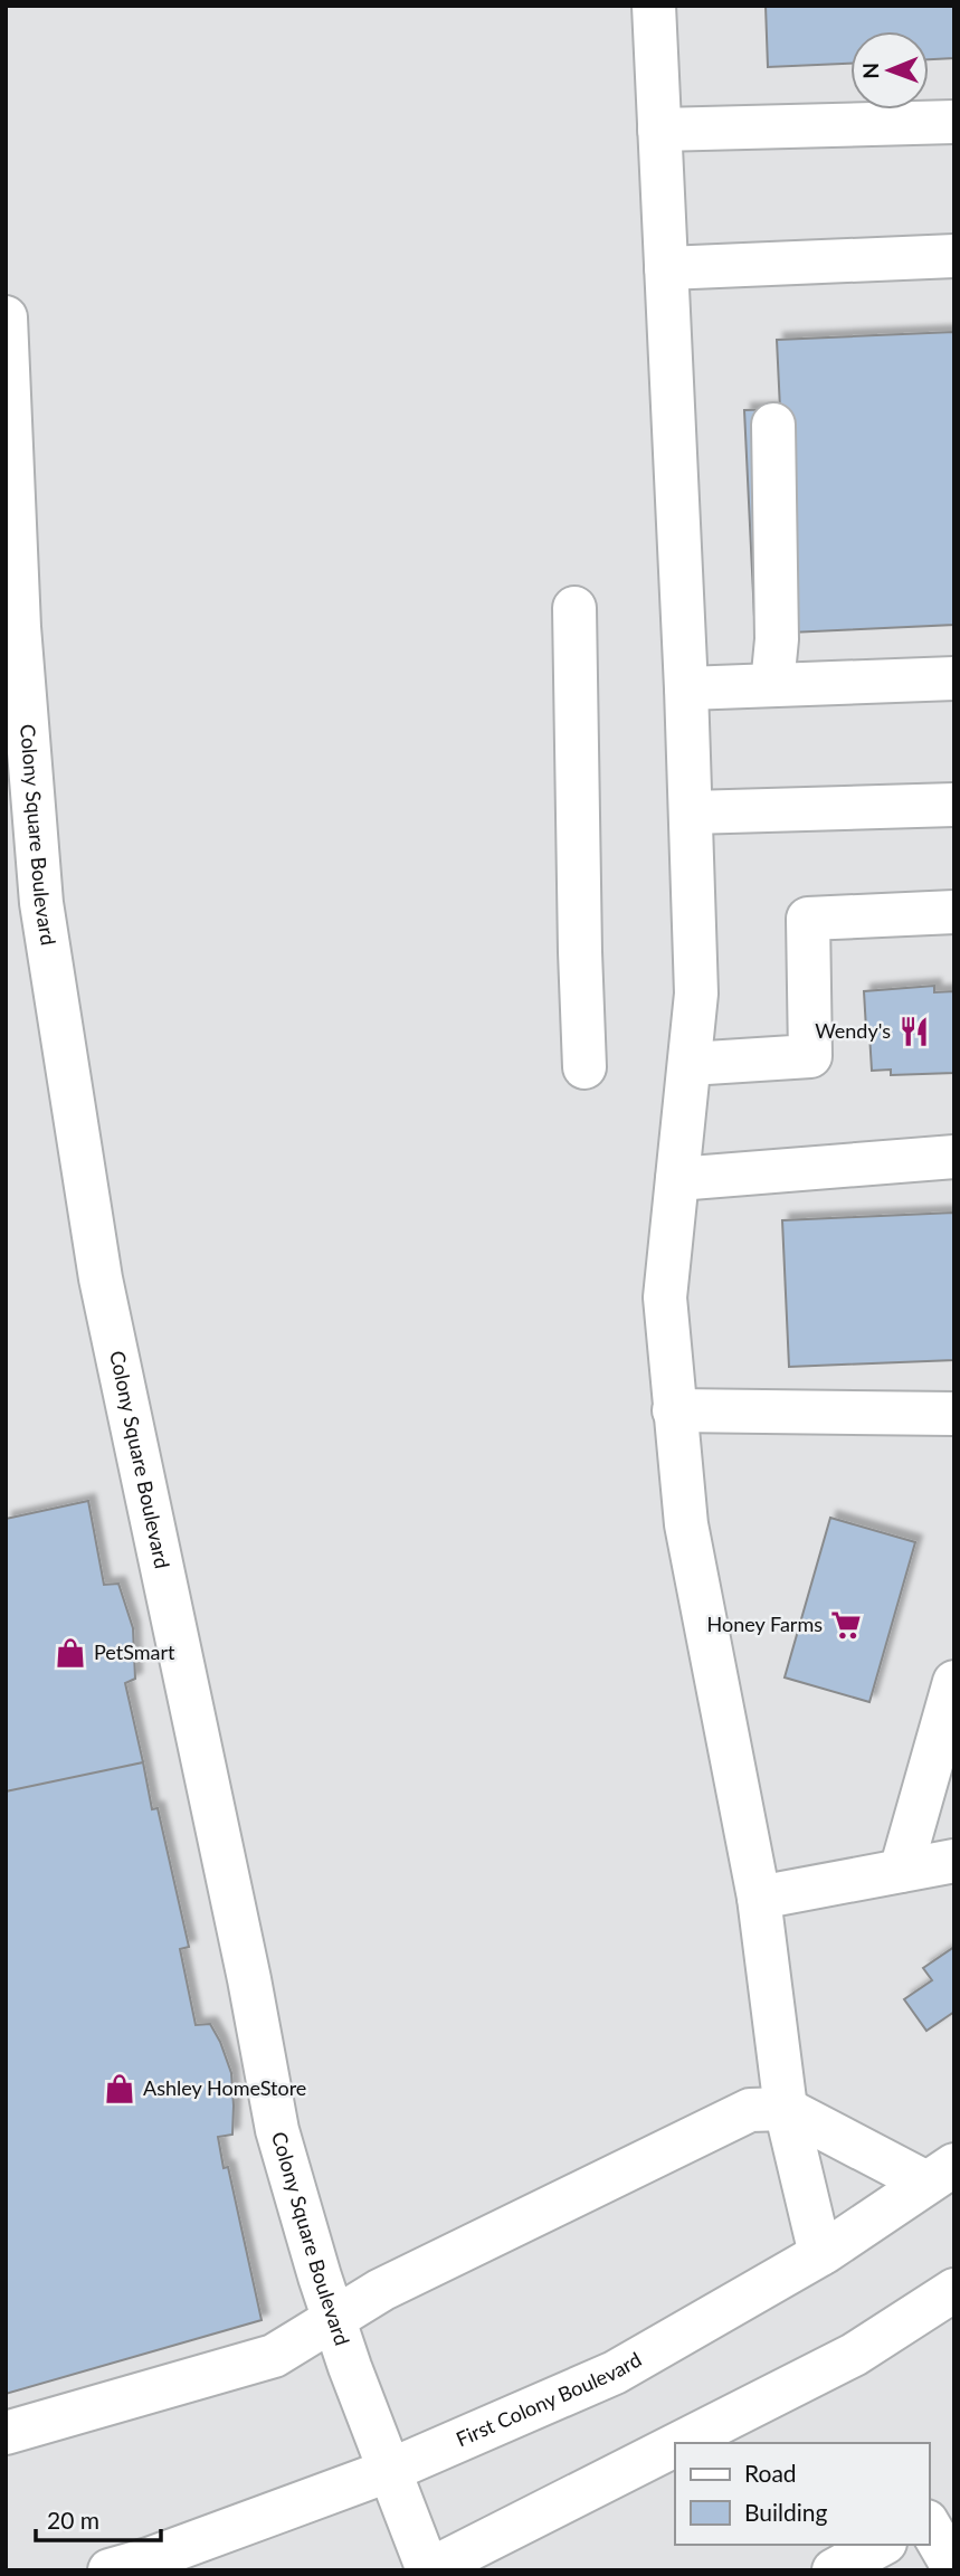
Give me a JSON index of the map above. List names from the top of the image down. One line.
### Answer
{"streets":{"street":["Colony Square Boulevard","First Colony Boulevard"]},"crossings":[["Colony Square Boulevard","First Colony Boulevard"]],"places":{"restaurant":["Wendy's"],"supermarket":["Honey Farms"],"shop":["PetSmart","Ashley HomeStore"]},"legend":["Road","Building"],"scale_bar":"20 m","north":"left"}
